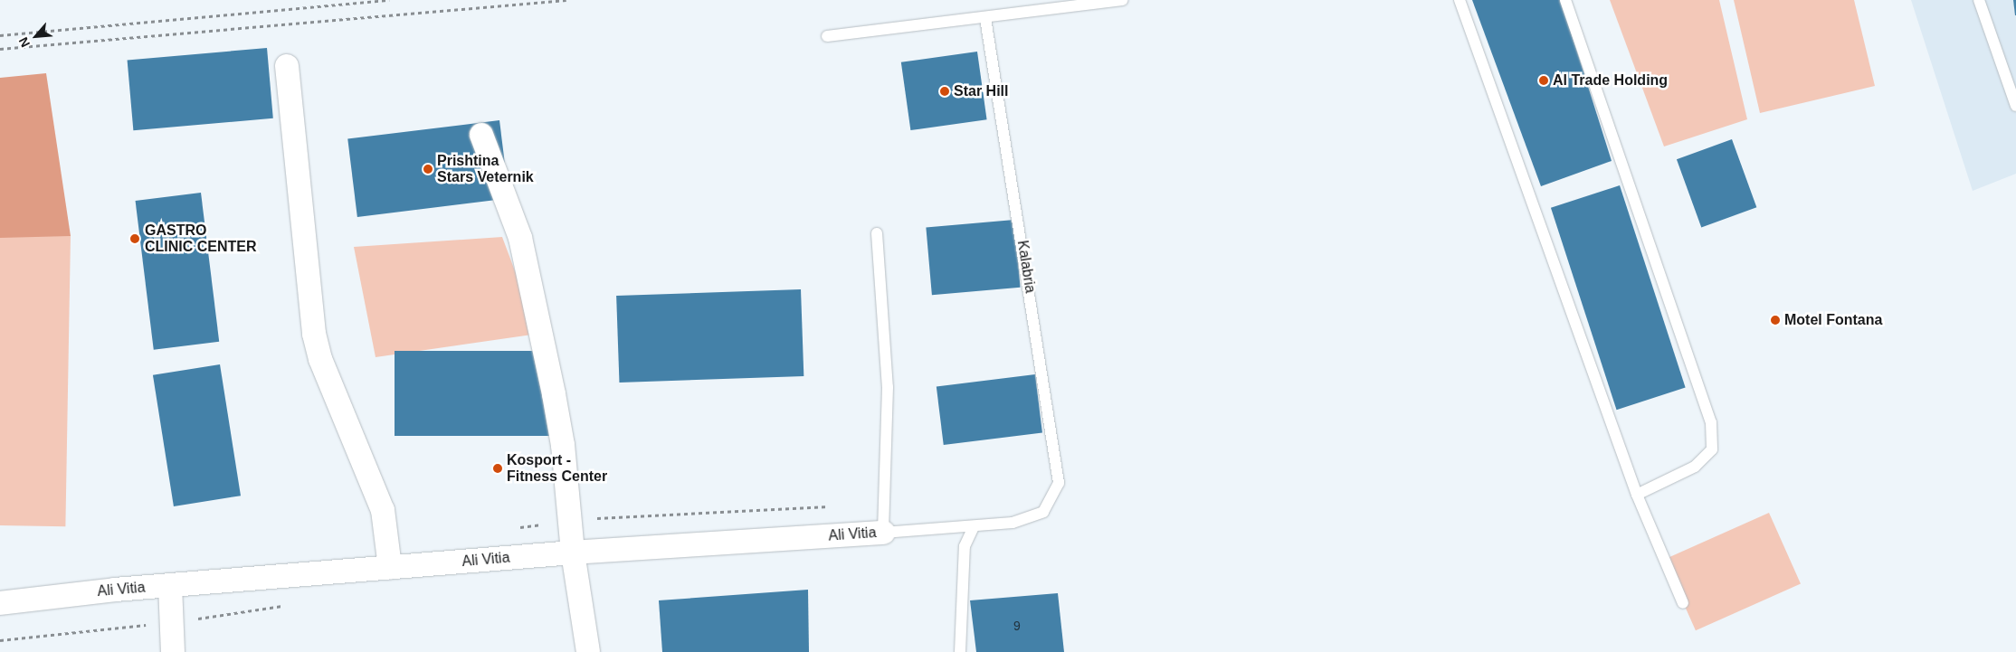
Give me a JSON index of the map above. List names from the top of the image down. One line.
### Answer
{"streets":{"street":["Ali Vitia"],"lane":["Kalabria"]},"crossings":[["Kalabria","Ali Vitia"]],"places":["Al Trade Holding","Star Hill","Prishtina Stars Veternik","GASTRO CLINIC CENTER","Motel Fontana","Kosport - Fitness Center"],"house_numbers":["9"],"north":"bottom left"}
